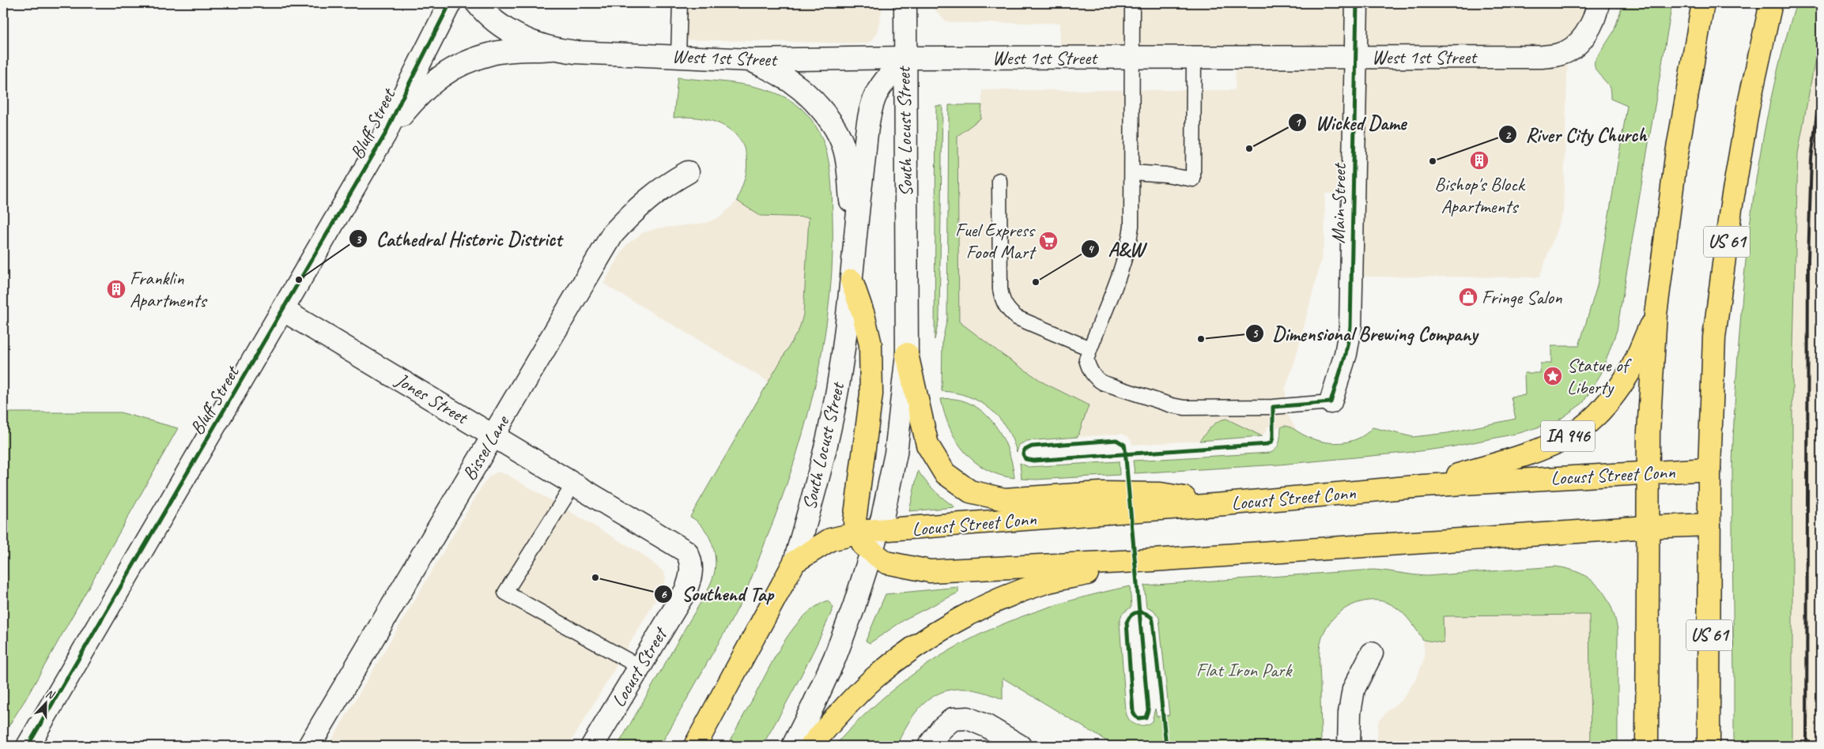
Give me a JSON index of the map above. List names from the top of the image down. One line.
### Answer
{"streets":{"highway":["South Locust Street","US 61","IA 946","Locust Street Conn"],"street":["West 1st Street","Bluff Street","Main Street","Jones Street","Bissel Lane","Locust Street"]},"crossings":[["West 1st Street","South Locust Street"],["West 1st Street","Main Street"],["Bluff Street","Jones Street"],["South Locust Street","Locust Street Conn"],["US 61","Locust Street Conn"],["Jones Street","Bissel Lane"],["Jones Street","Locust Street"],["IA 946","Locust Street Conn"]],"parks":["Flat Iron Park"],"places":{"other":["Wicked Dame","River City Church","Cathedral Historic District","A&W","Dimensional Brewing Company","Southend Tap"],"building":["Bishop's Block Apartments","Franklin Apartments"],"supermarket":["Fuel Express Food Mart"],"shop":["Fringe Salon"],"place":["Statue of Liberty"]},"north":"top"}
